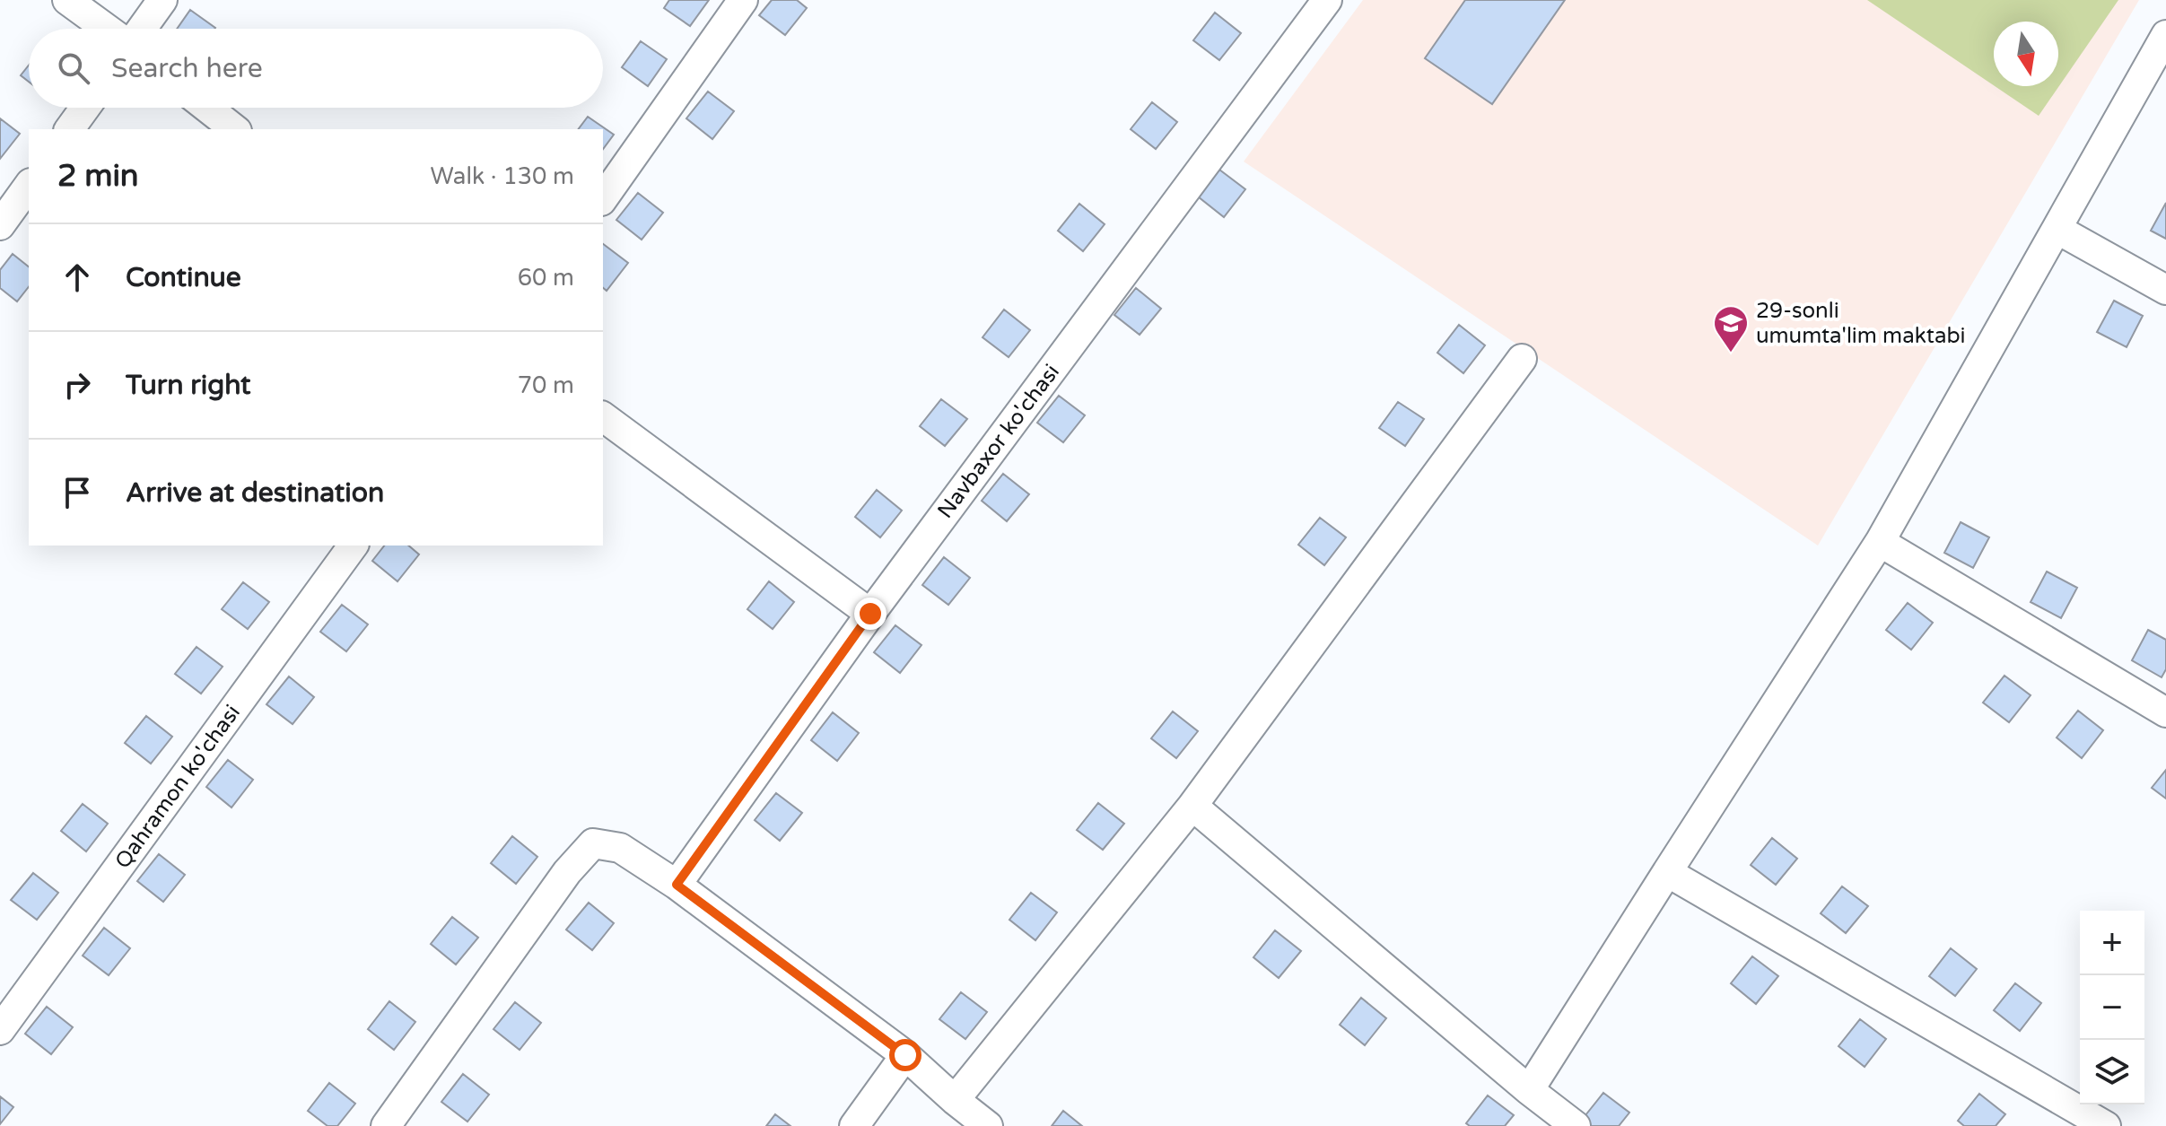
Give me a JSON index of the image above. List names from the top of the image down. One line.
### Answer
{"streets":{"street":["Navbaxor ko'chasi","Qahramon ko'chasi"]},"places":{"school or university":["29-sonli umumta'lim maktabi"]},"north":"bottom","page":{"search":"Search here","heading":["2 min","Walk · 130 m"],"list":[["Continue","60 m"],["Turn right","70 m"],"Arrive at destination"],"map_buttons":["+","−"]}}
